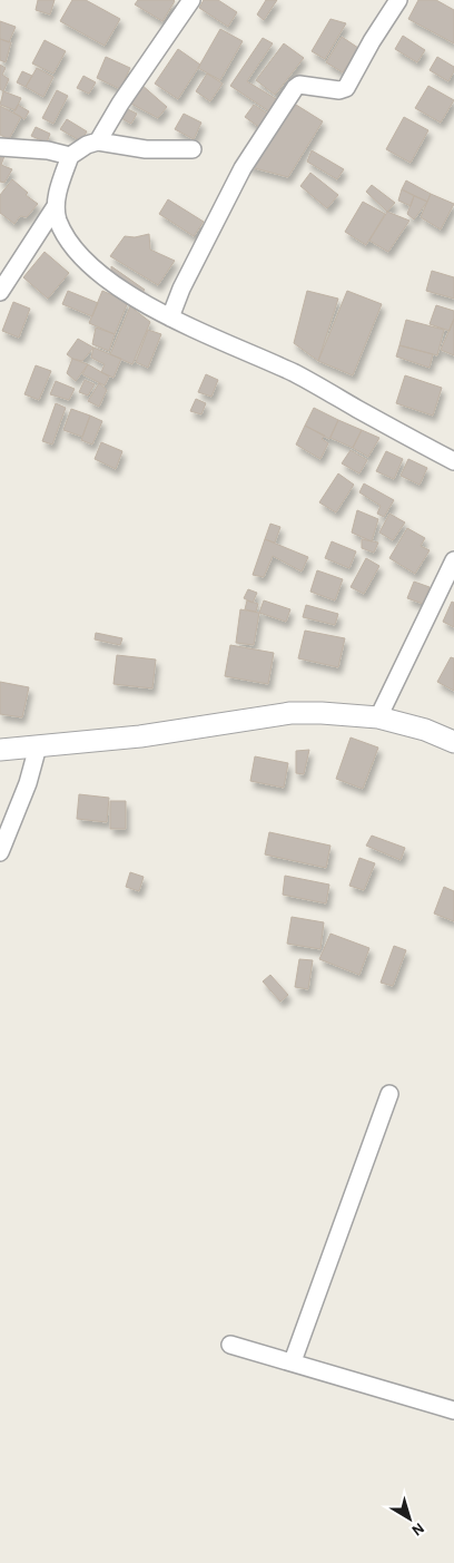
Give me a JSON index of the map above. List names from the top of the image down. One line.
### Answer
{"north":"bottom right"}
